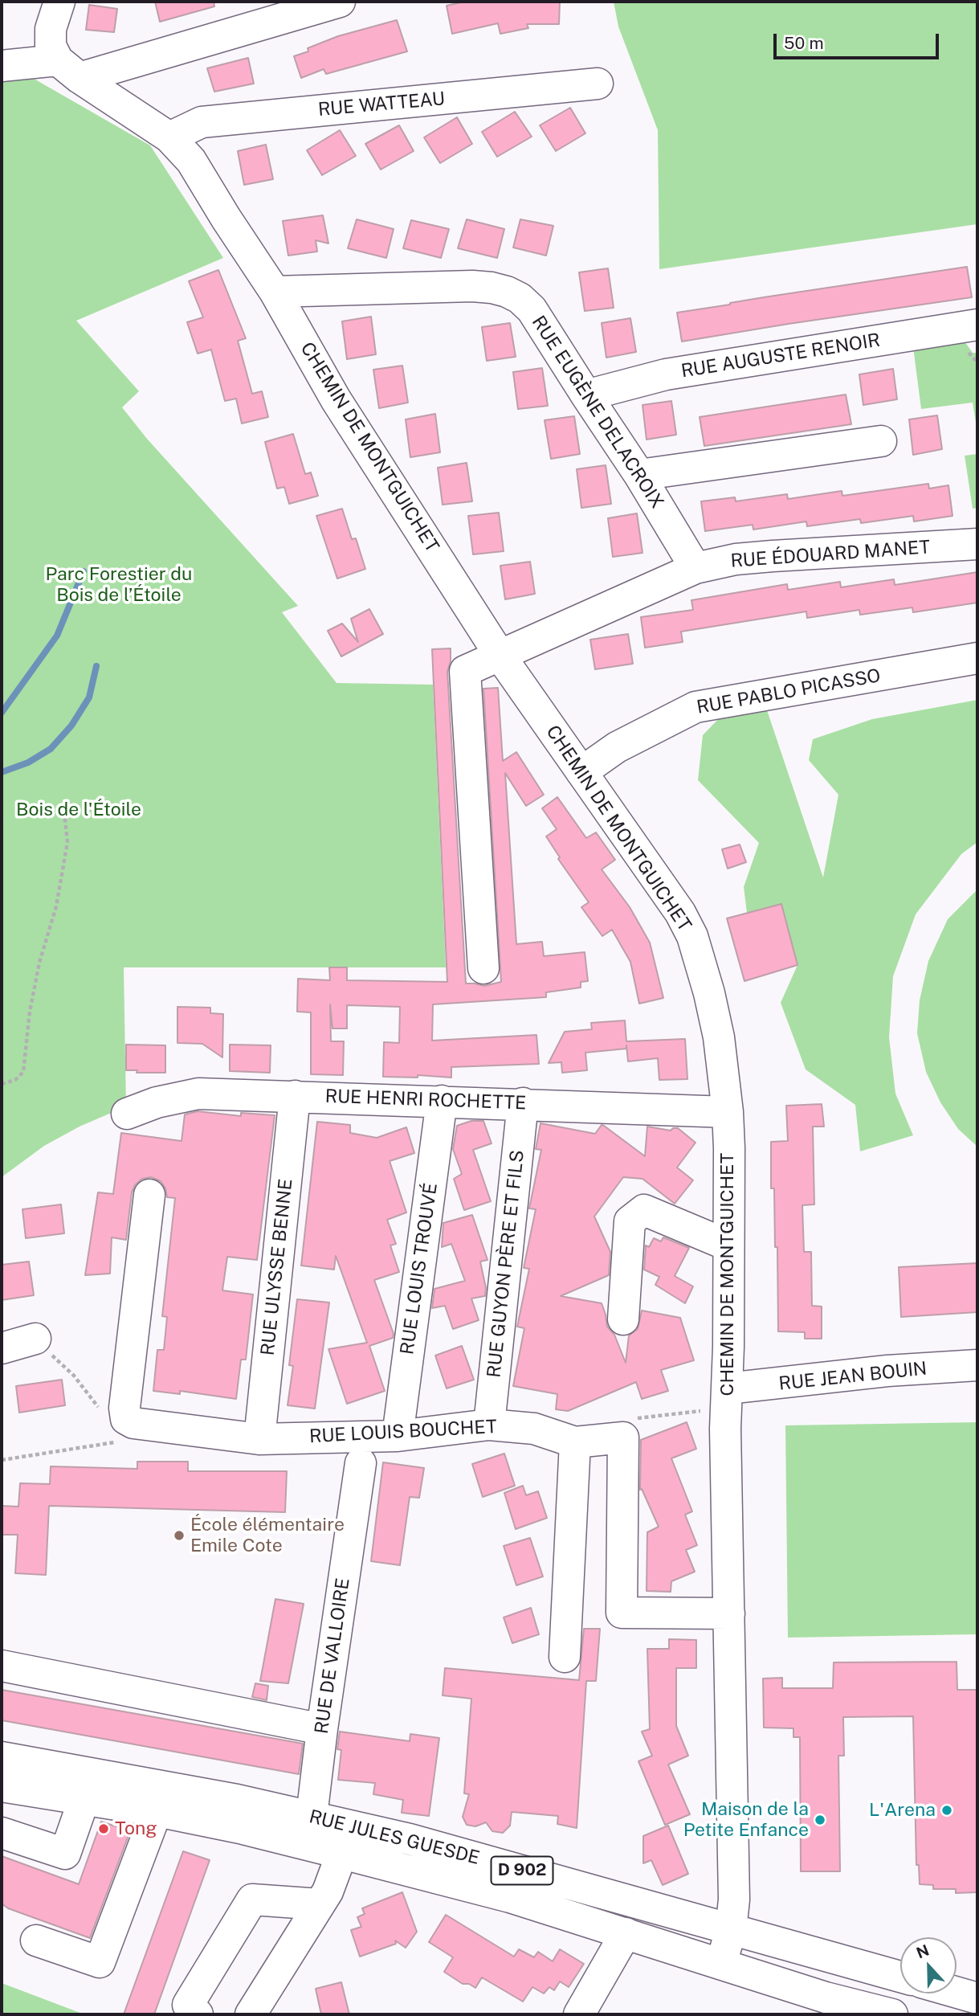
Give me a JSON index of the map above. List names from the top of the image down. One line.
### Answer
{"streets":{"street":["RUE WATTEAU","RUE AUGUSTE RENOIR","RUE EUGÈNE DELACROIX","CHEMIN DE MONTGUICHET","RUE ÉDOUARD MANET","RUE PABLO PICASSO","RUE HENRI ROCHETTE","RUE GUYON PÈRE ET FILS","RUE ULYSSE BENNE","RUE LOUIS TROUVÉ","RUE JEAN BOUIN","RUE LOUIS BOUCHET","RUE DE VALLOIRE","RUE JULES GUESDE","D 902"]},"crossings":[["RUE WATTEAU","CHEMIN DE MONTGUICHET"],["RUE AUGUSTE RENOIR","RUE EUGÈNE DELACROIX"],["RUE EUGÈNE DELACROIX","CHEMIN DE MONTGUICHET"],["RUE EUGÈNE DELACROIX","RUE ÉDOUARD MANET"],["CHEMIN DE MONTGUICHET","RUE ÉDOUARD MANET"],["CHEMIN DE MONTGUICHET","RUE PABLO PICASSO"],["CHEMIN DE MONTGUICHET","RUE HENRI ROCHETTE"],["CHEMIN DE MONTGUICHET","RUE JEAN BOUIN"],["CHEMIN DE MONTGUICHET","RUE JULES GUESDE"],["RUE HENRI ROCHETTE","RUE GUYON PÈRE ET FILS"],["RUE HENRI ROCHETTE","RUE ULYSSE BENNE"],["RUE HENRI ROCHETTE","RUE LOUIS TROUVÉ"],["RUE GUYON PÈRE ET FILS","RUE LOUIS BOUCHET"],["RUE ULYSSE BENNE","RUE LOUIS BOUCHET"],["RUE LOUIS TROUVÉ","RUE LOUIS BOUCHET"],["RUE DE VALLOIRE","RUE JULES GUESDE"]],"parks":["Parc Forestier du Bois de l’Étoile","Bois de l'Étoile"],"places":["École élémentaire Emile Cote","L'Arena","Maison de la Petite Enfance","Tong"],"scale_bar":"50 m","north":"top"}
